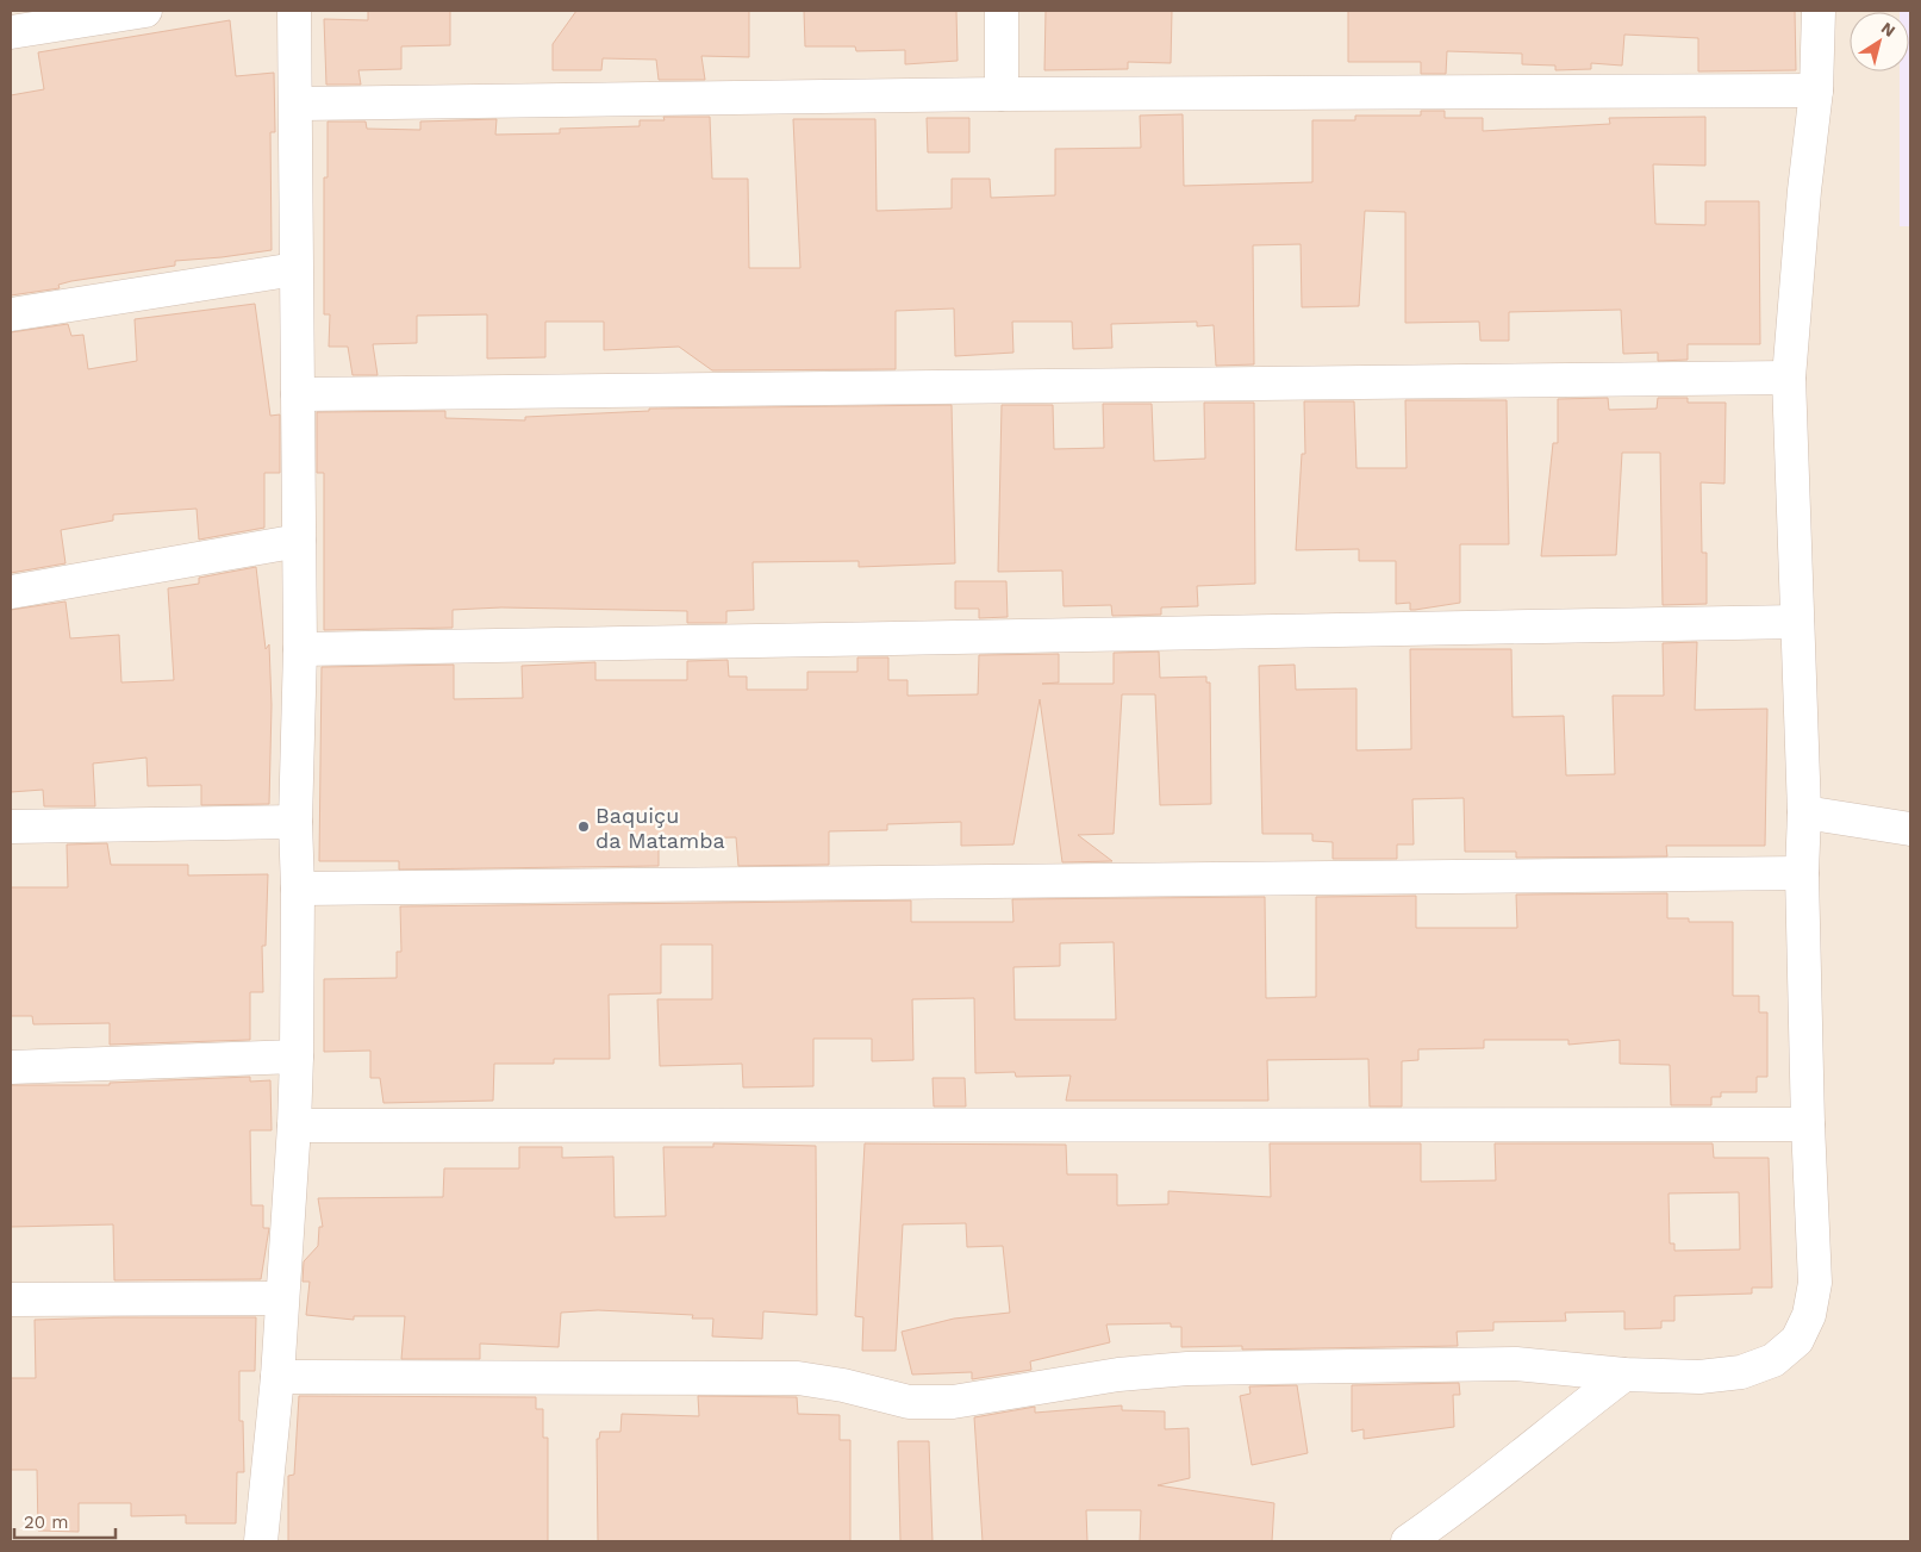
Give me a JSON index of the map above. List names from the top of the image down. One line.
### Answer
{"places":["Baquiçu da Matamba"],"scale_bar":"20 m","north":"top right"}
